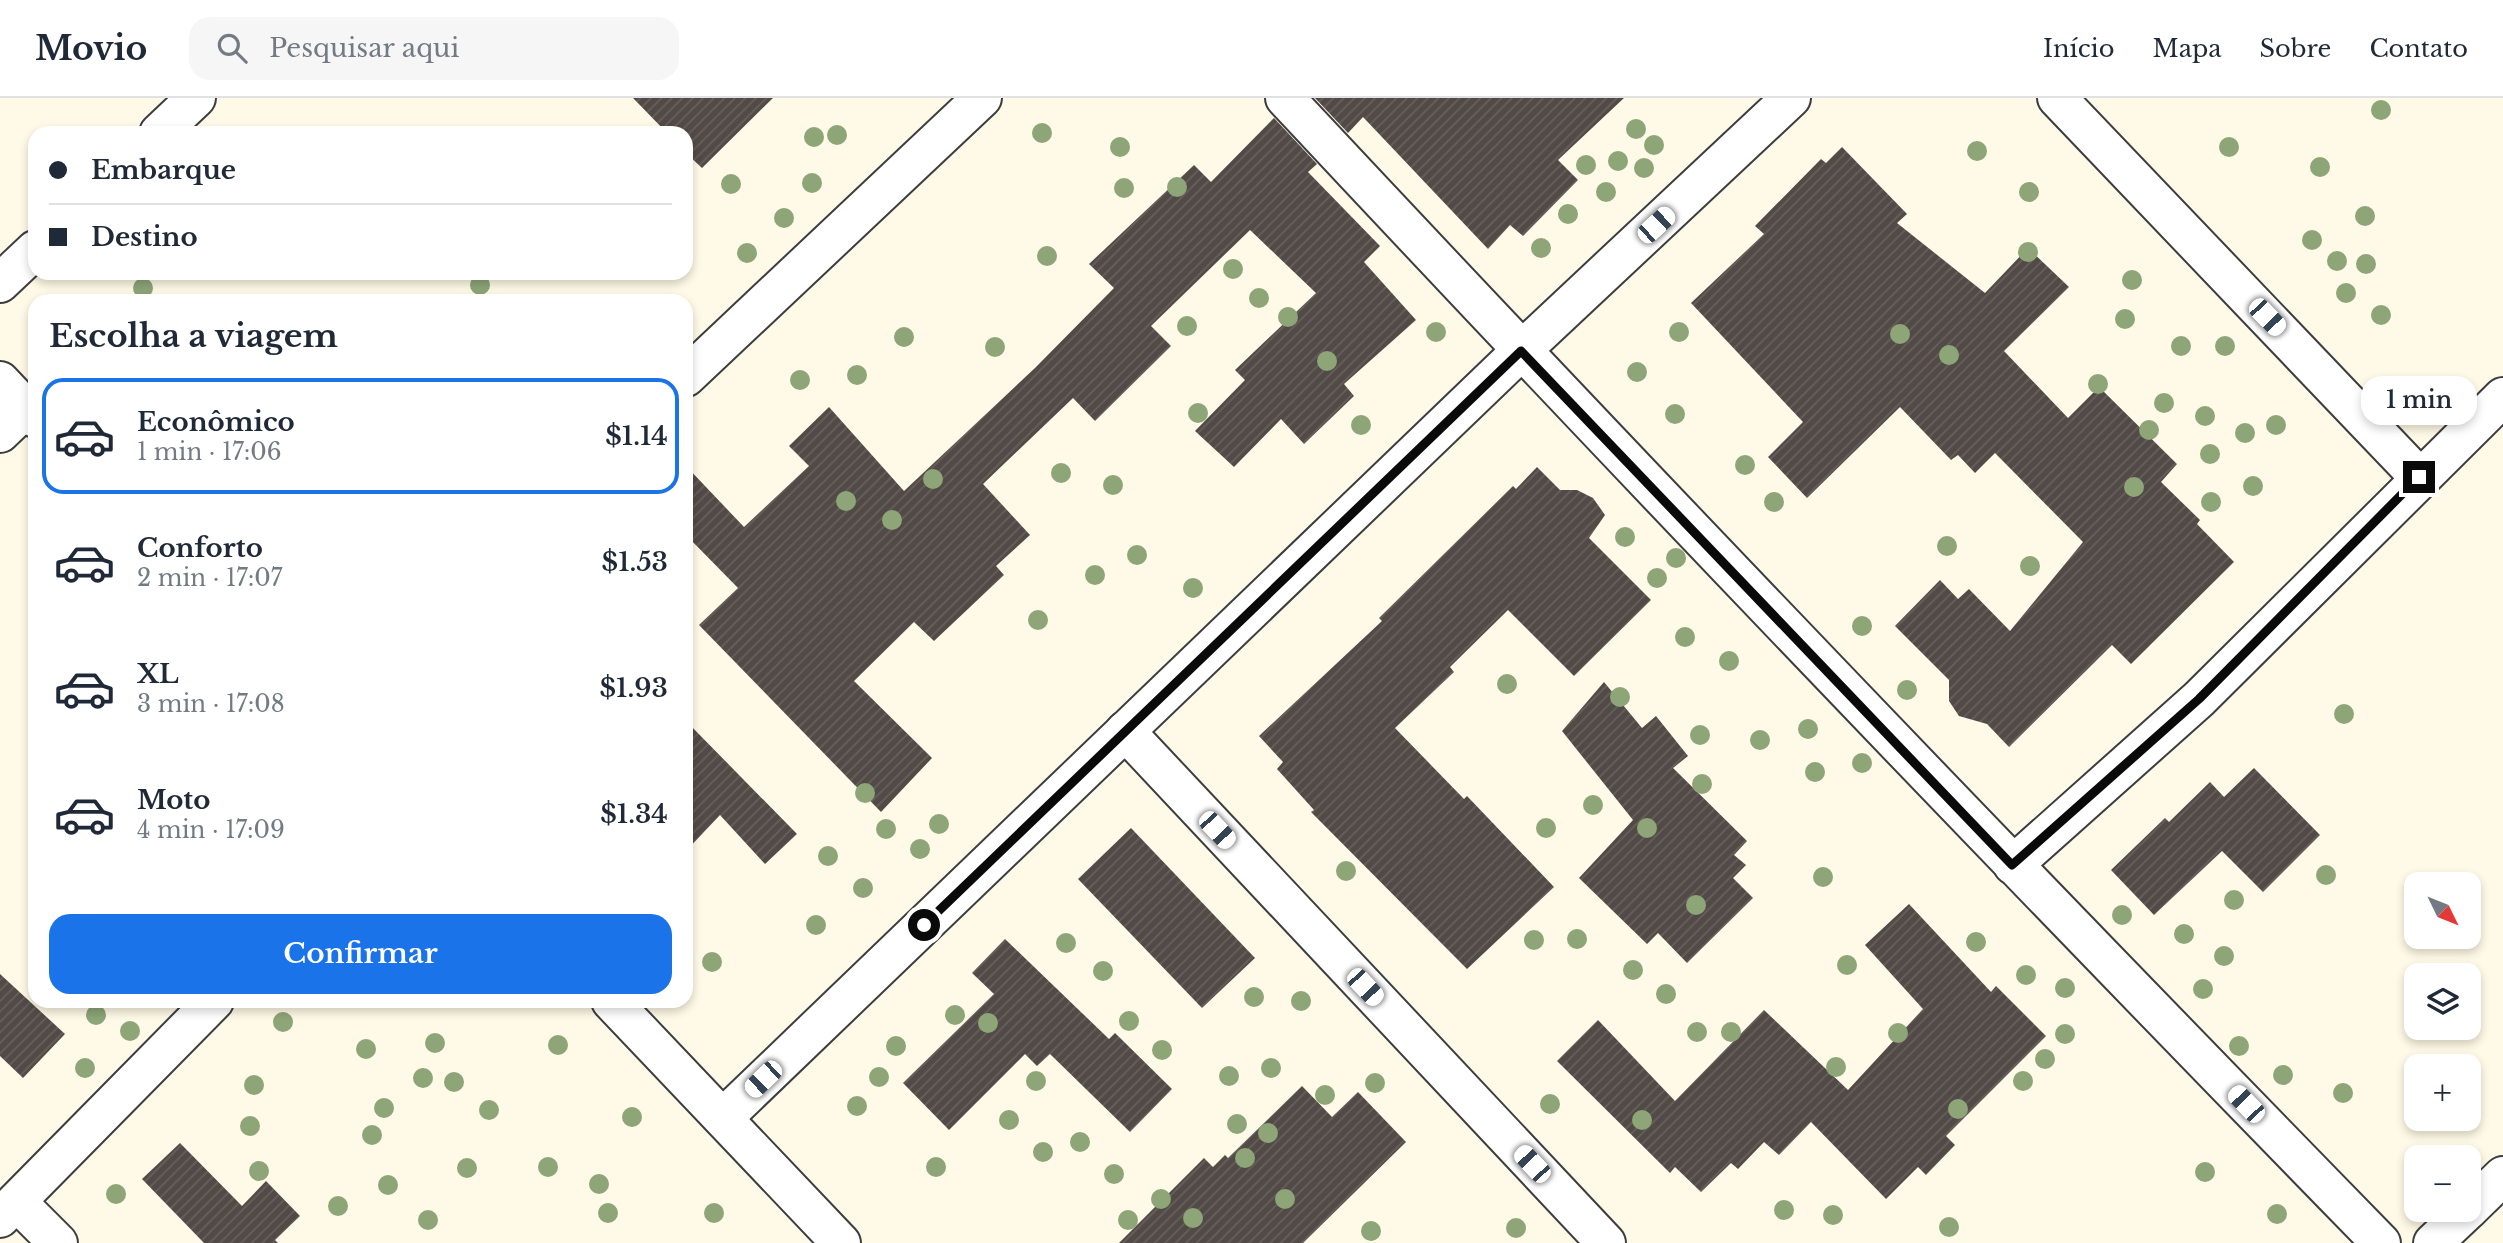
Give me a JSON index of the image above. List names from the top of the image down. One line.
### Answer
{"north":"bottom right","page":{"header":"Movio","search":"Pesquisar aqui","nav":["Início","Mapa","Sobre","Contato"],"banner":["Embarque","Destino"],"heading":"Escolha a viagem","bubble":"1 min","list":[{"name":"Econômico","note":"1 min · 17:06","value":"$1.14"},{"name":"Conforto","note":"2 min · 17:07","value":"$1.53"},{"name":"XL","note":"3 min · 17:08","value":"$1.93"},{"name":"Moto","note":"4 min · 17:09","value":"$1.34"}],"map_buttons":["+","−"],"buttons":"Confirmar"}}
